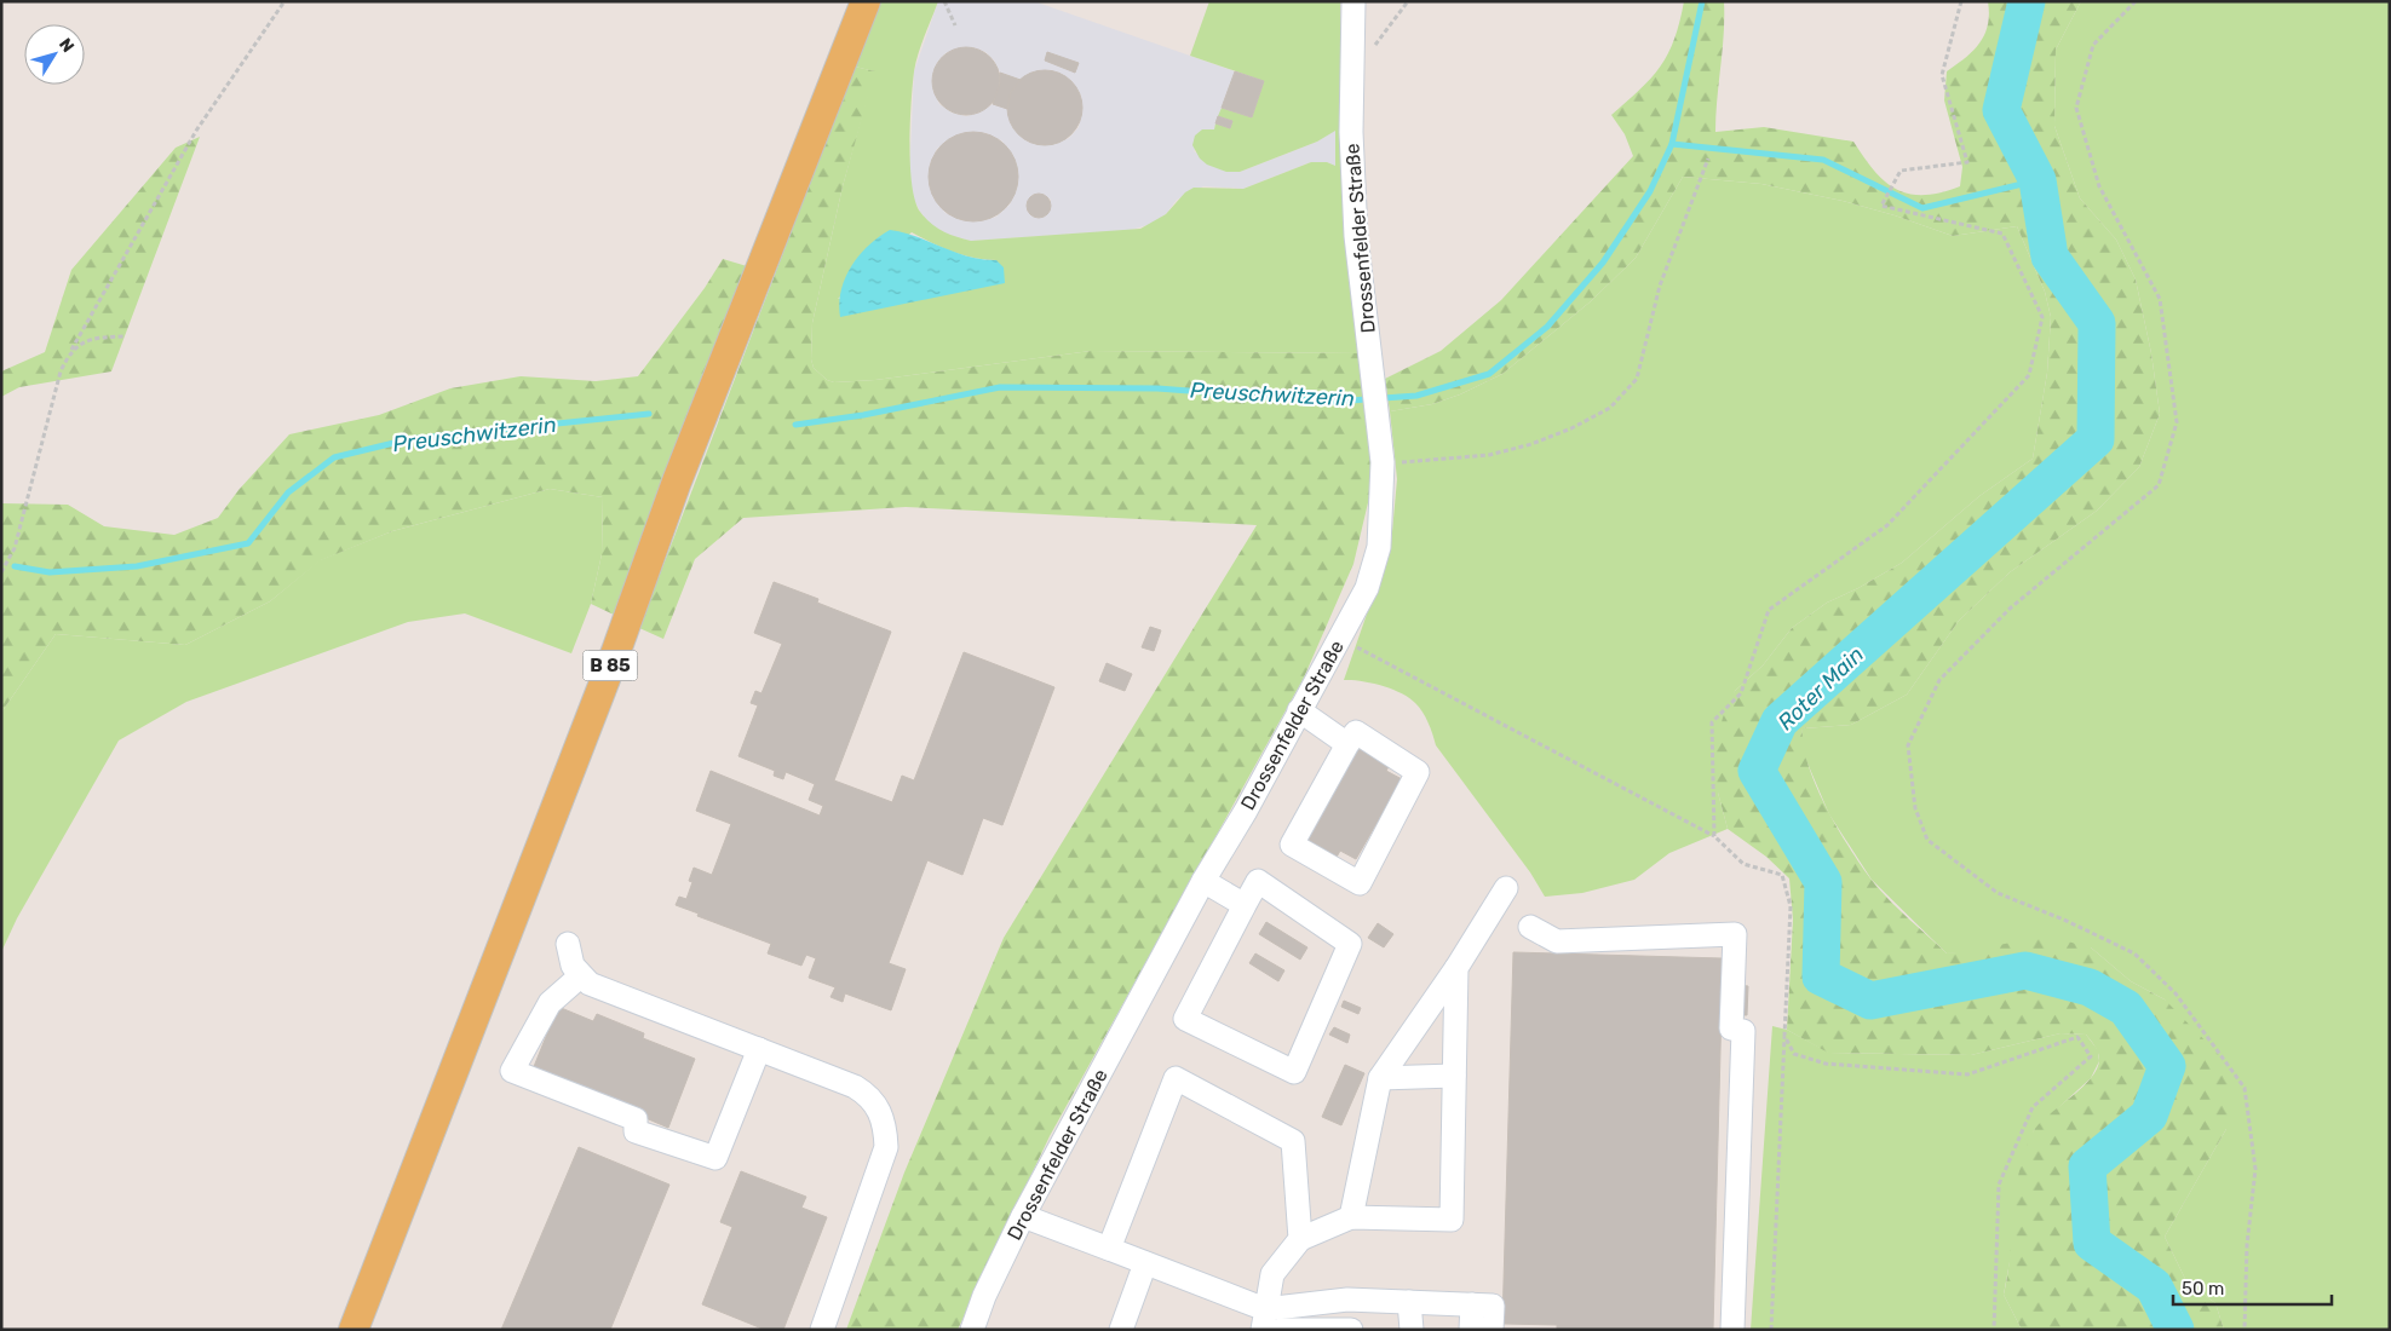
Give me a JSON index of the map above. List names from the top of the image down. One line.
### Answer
{"streets":{"main road":["B 85"],"street":["Drossenfelder Straße"]},"water":["Preuschwitzerin","Roter Main"],"scale_bar":"50 m","north":"top right"}
